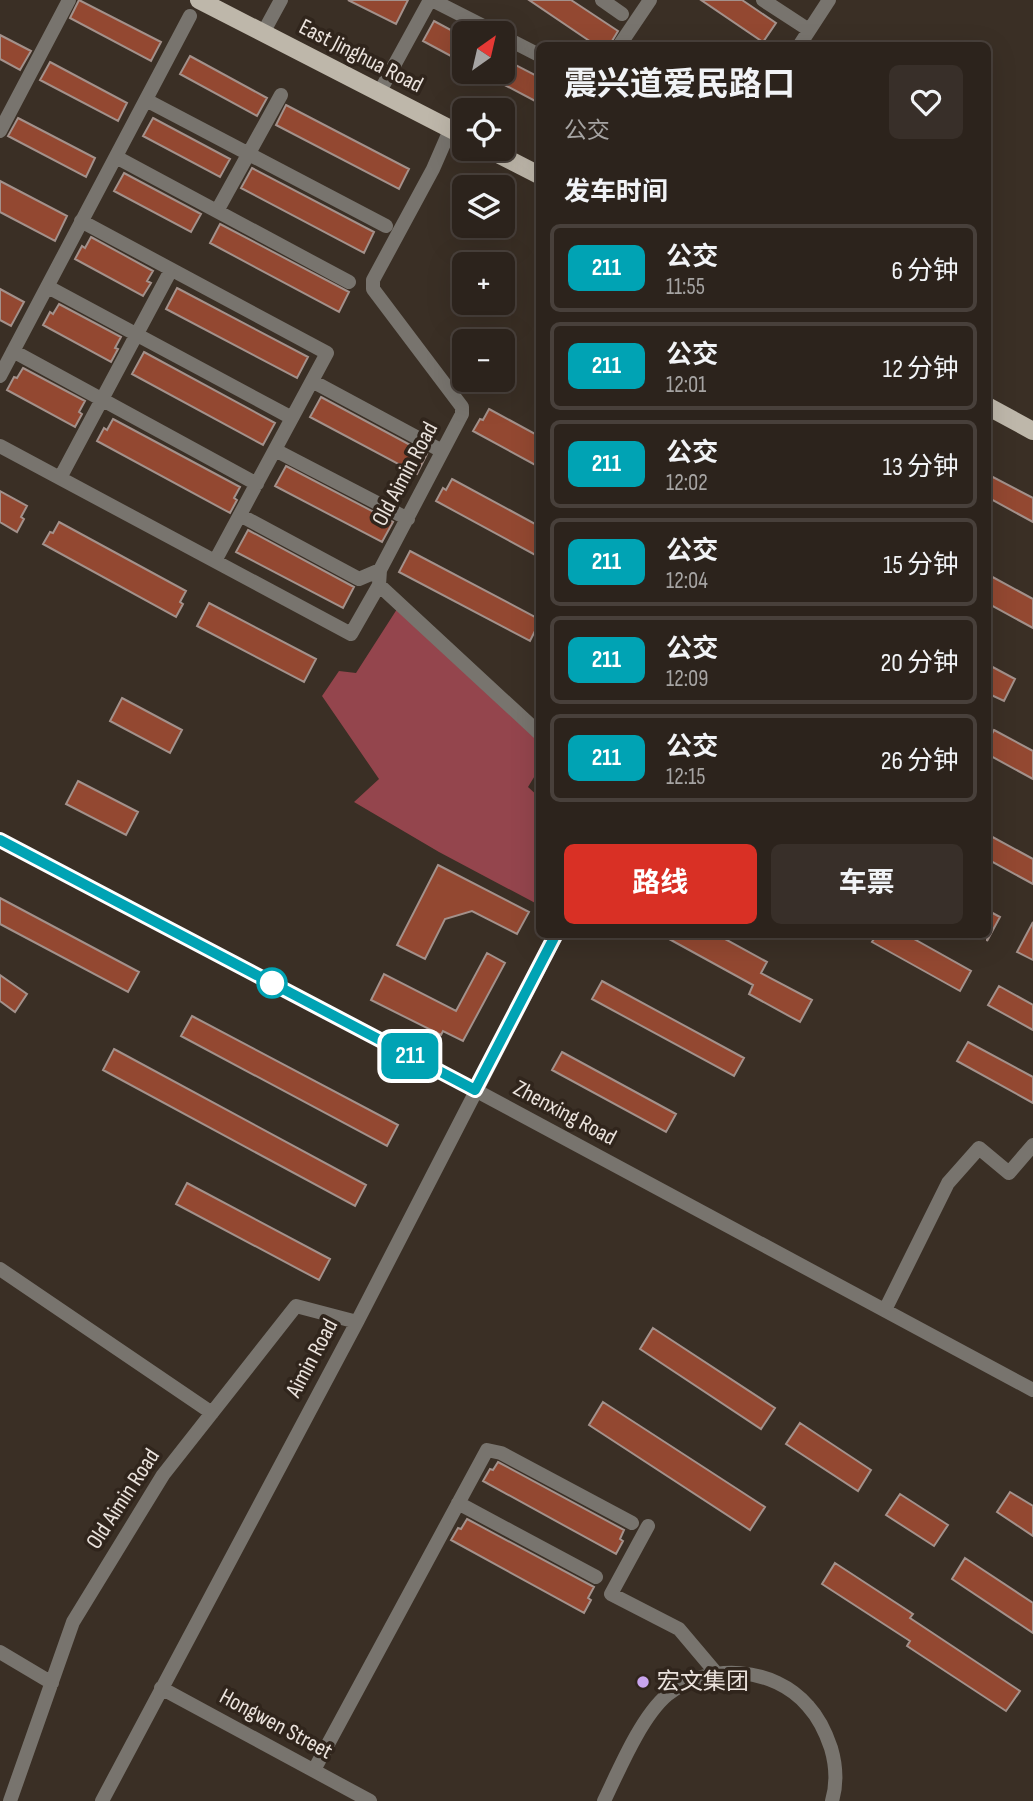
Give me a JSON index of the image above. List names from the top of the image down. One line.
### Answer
{"streets":{"main road":["East Jinghua Road"],"street":["Old Aimin Road","Zhenxing Road","Aimin Road","Hongwen Street"]},"crossings":[["Old Aimin Road","Aimin Road"],["Zhenxing Road","Aimin Road"],["Aimin Road","Hongwen Street"]],"places":["宏文集团"],"lines":["bus line 211"],"north":"top right","page":{"on_map":"211","map_buttons":["+","−"],"heading":[["震兴道爱民路口","公交"],"发车时间"],"list":[{"mark":"211","name":"公交","note":"11:55","value":"6 分钟"},{"mark":"211","name":"公交","note":"12:01","value":"12 分钟"},{"mark":"211","name":"公交","note":"12:02","value":"13 分钟"},{"mark":"211","name":"公交","note":"12:04","value":"15 分钟"},{"mark":"211","name":"公交","note":"12:09","value":"20 分钟"},{"mark":"211","name":"公交","note":"12:15","value":"26 分钟"}],"buttons":["路线","车票"]}}
